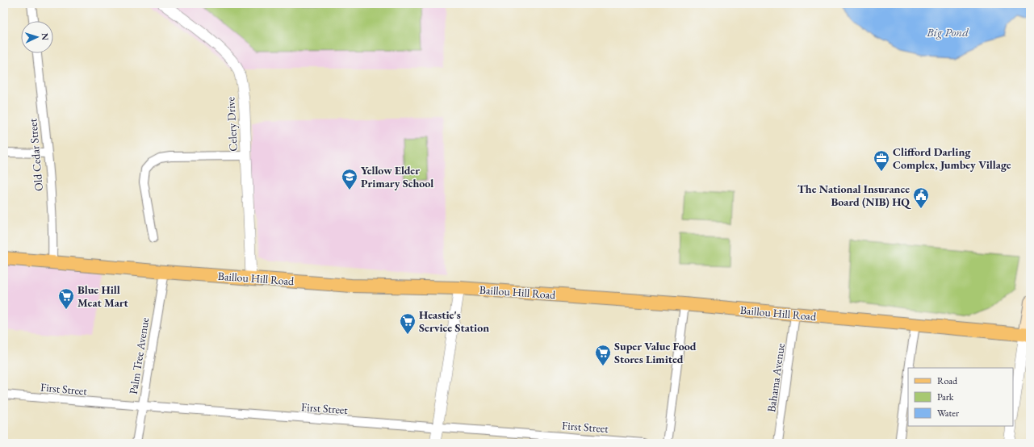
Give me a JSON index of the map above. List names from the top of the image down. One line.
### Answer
{"streets":{"main road":["Baillou Hill Road"],"street":["Celery Drive","Old Cedar Street","Palm Tree Avenue","Bahama Avenue","First Street"]},"crossings":[["Celery Drive","Baillou Hill Road"],["Old Cedar Street","Baillou Hill Road"],["Baillou Hill Road","Palm Tree Avenue"],["Baillou Hill Road","Bahama Avenue"],["Palm Tree Avenue","First Street"]],"water":["Big Pond"],"places":{"office":["Clifford Darling Complex, Jumbey Village"],"school or university":["Yellow Elder Primary School"],"public building":["The National Insurance Board (NIB) HQ"],"supermarket":["Blue Hill Meat Mart","Heastie's Service Station","Super Value Food Stores Limited"]},"legend":["Road","Park","Water"],"north":"right"}
